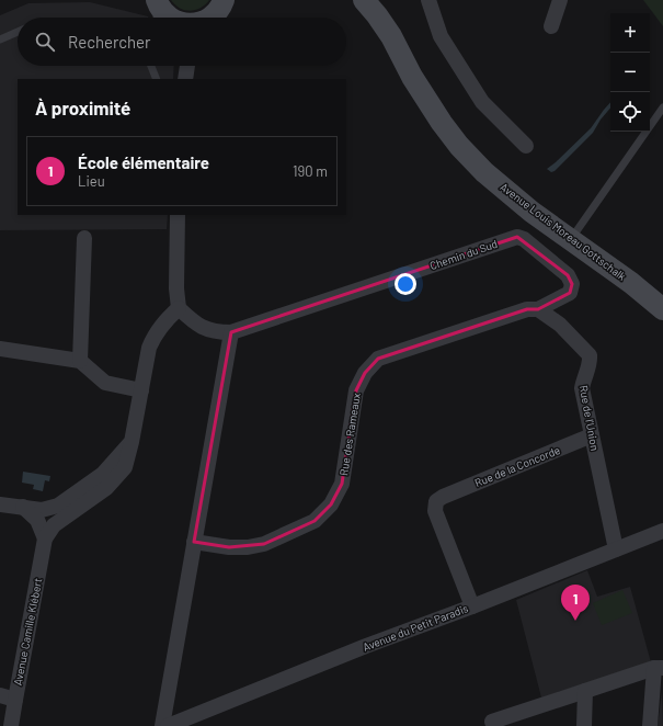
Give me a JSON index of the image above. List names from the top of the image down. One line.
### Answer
{"streets":{"main road":["Avenue Louis Moreau Gottschalk"],"street":["Chemin du Sud","Rue de l'Union","Rue des Rameaux","Rue de la Concorde","Avenue du Petit Paradis","Avenue Camille Klébert"]},"crossings":[["Chemin du Sud","Rue de l'Union"],["Chemin du Sud","Rue des Rameaux"],["Chemin du Sud","Avenue Camille Klébert"],["Rue de l'Union","Rue des Rameaux"],["Rue de l'Union","Rue de la Concorde"],["Rue de l'Union","Avenue du Petit Paradis"],["Rue de la Concorde","Avenue du Petit Paradis"]],"page":{"map_buttons":["+","−"],"search":"Rechercher","heading":"À proximité","list":[{"mark":"1","name":"École élémentaire","note":"Lieu","value":"190 m"}],"pins":"1"}}
